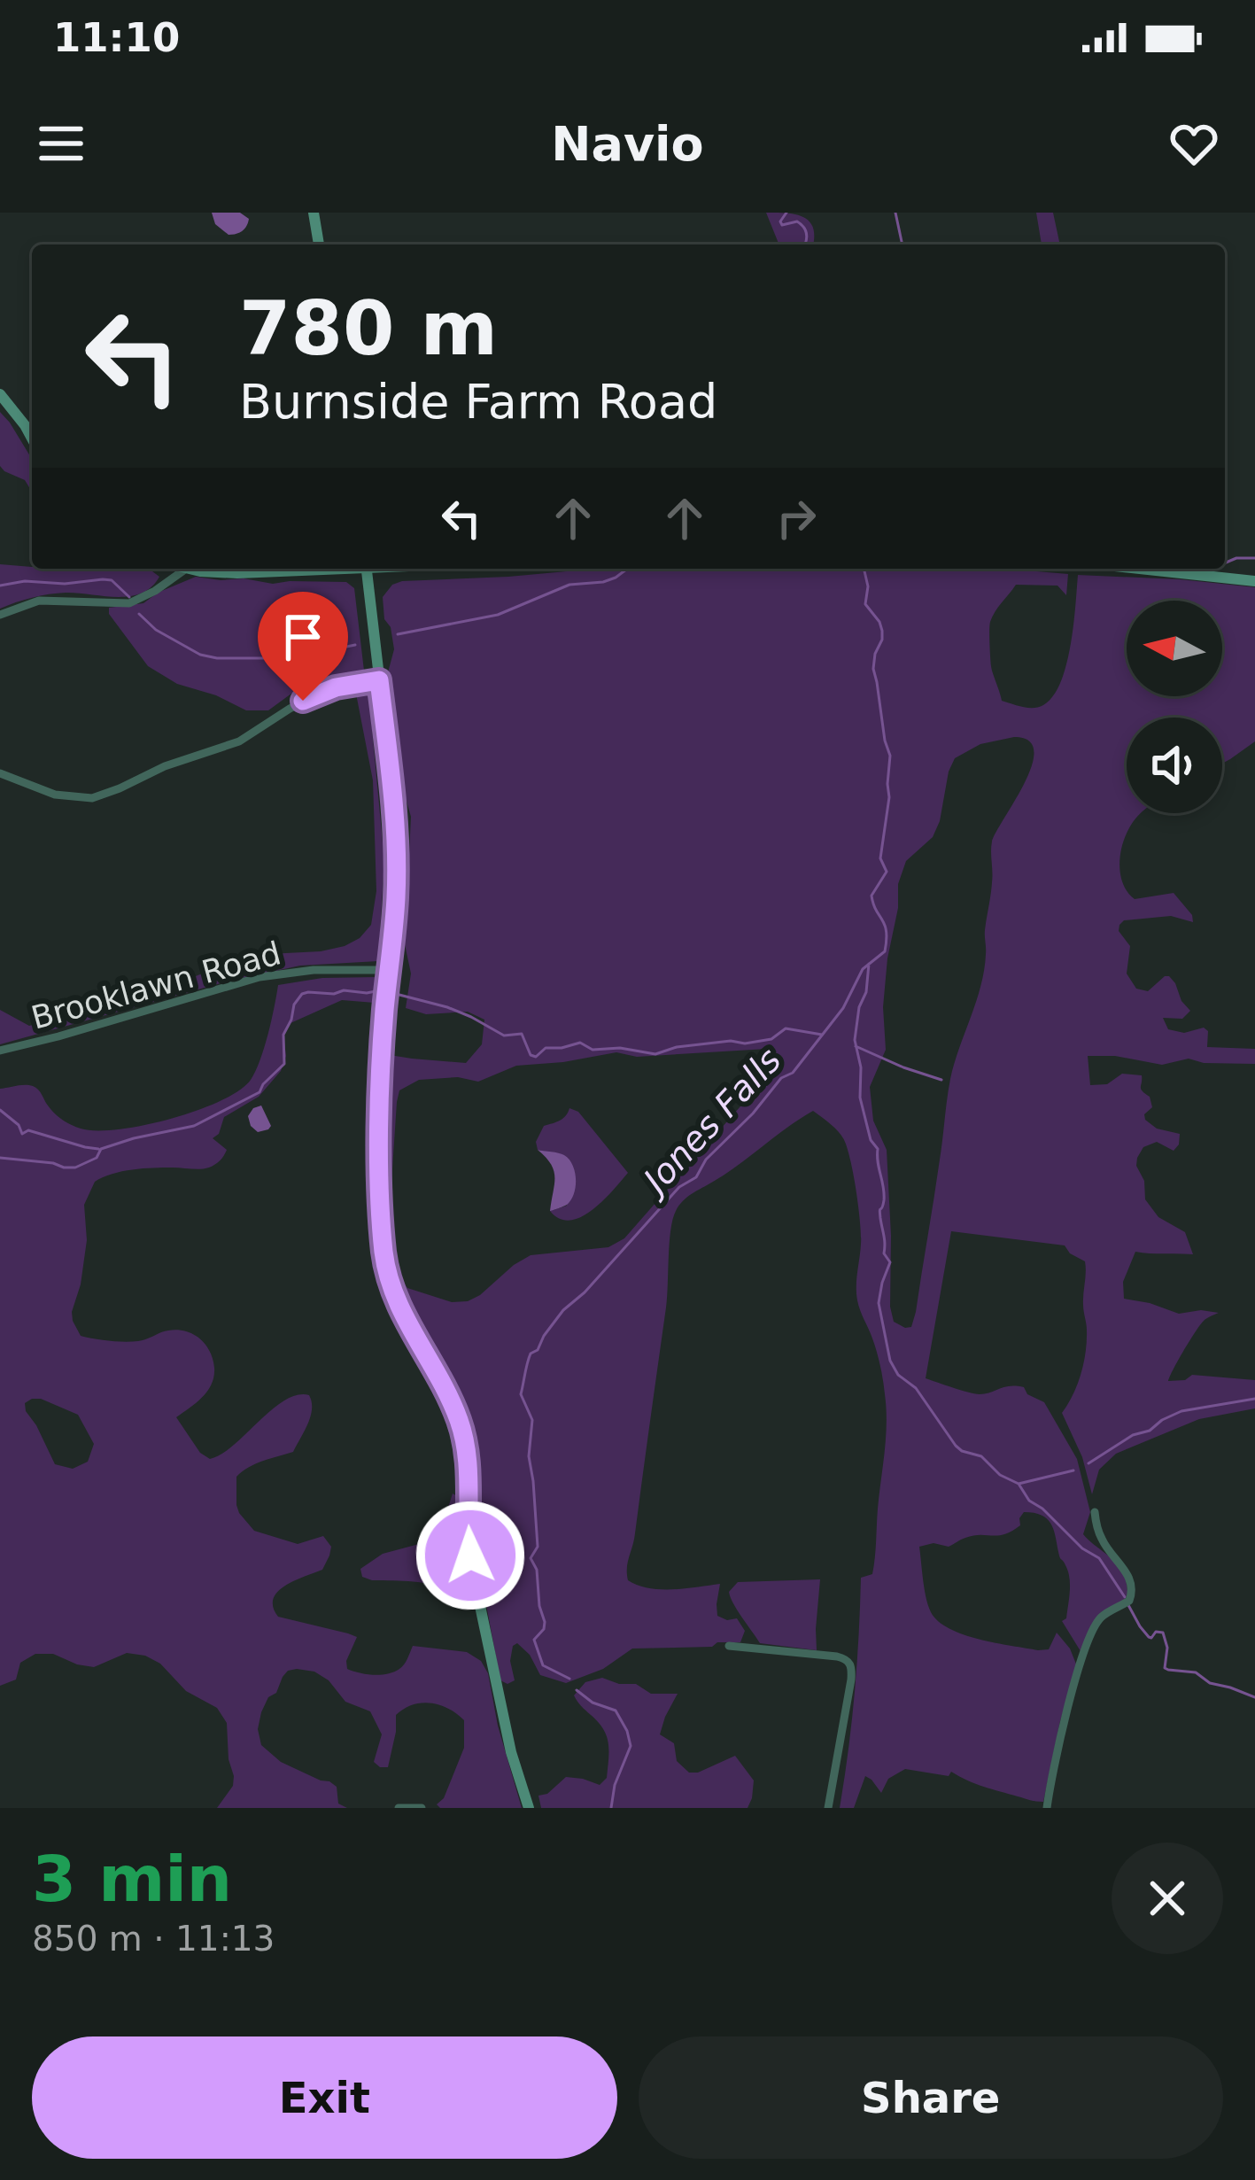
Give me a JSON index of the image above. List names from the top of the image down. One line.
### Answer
{"streets":{"street":["Brooklawn Road"]},"water":["Jones Falls"],"north":"left","page":{"status":"11:10","header":"Navio","turn":["780 m","Burnside Farm Road"],"heading":["3 min","850 m · 11:13"],"buttons":["Exit","Share"]}}
